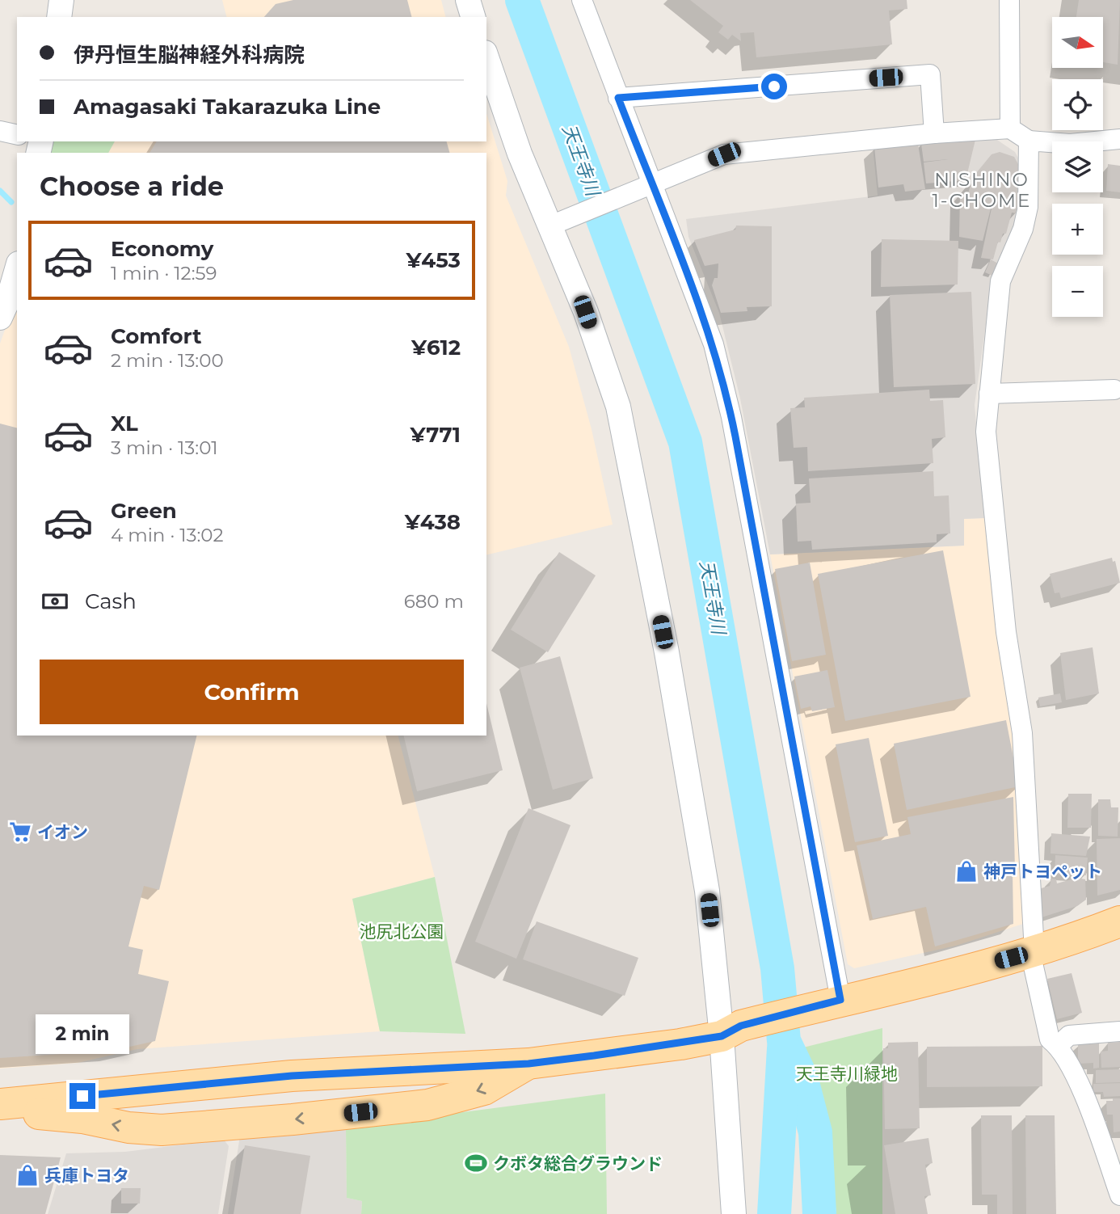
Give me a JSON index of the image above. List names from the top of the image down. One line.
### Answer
{"districts":["NISHINO 1-CHOME"],"water":["天王寺川"],"parks":["池尻北公園","天王寺川緑地"],"places":{"supermarket":["イオン"],"shop":["神戸トヨペット","兵庫トヨタ"],"sports":["クボタ総合グラウンド"]},"north":"right","page":{"map_buttons":["+","−"],"banner":["伊丹恒生脳神経外科病院","Amagasaki Takarazuka Line"],"heading":"Choose a ride","list":[{"name":"Economy","note":"1 min · 12:59","value":"¥453"},{"name":"Comfort","note":"2 min · 13:00","value":"¥612"},{"name":"XL","note":"3 min · 13:01","value":"¥771"},{"name":"Green","note":"4 min · 13:02","value":"¥438"}],"pay":["Cash","680 m"],"buttons":"Confirm","bubble":"2 min"}}
